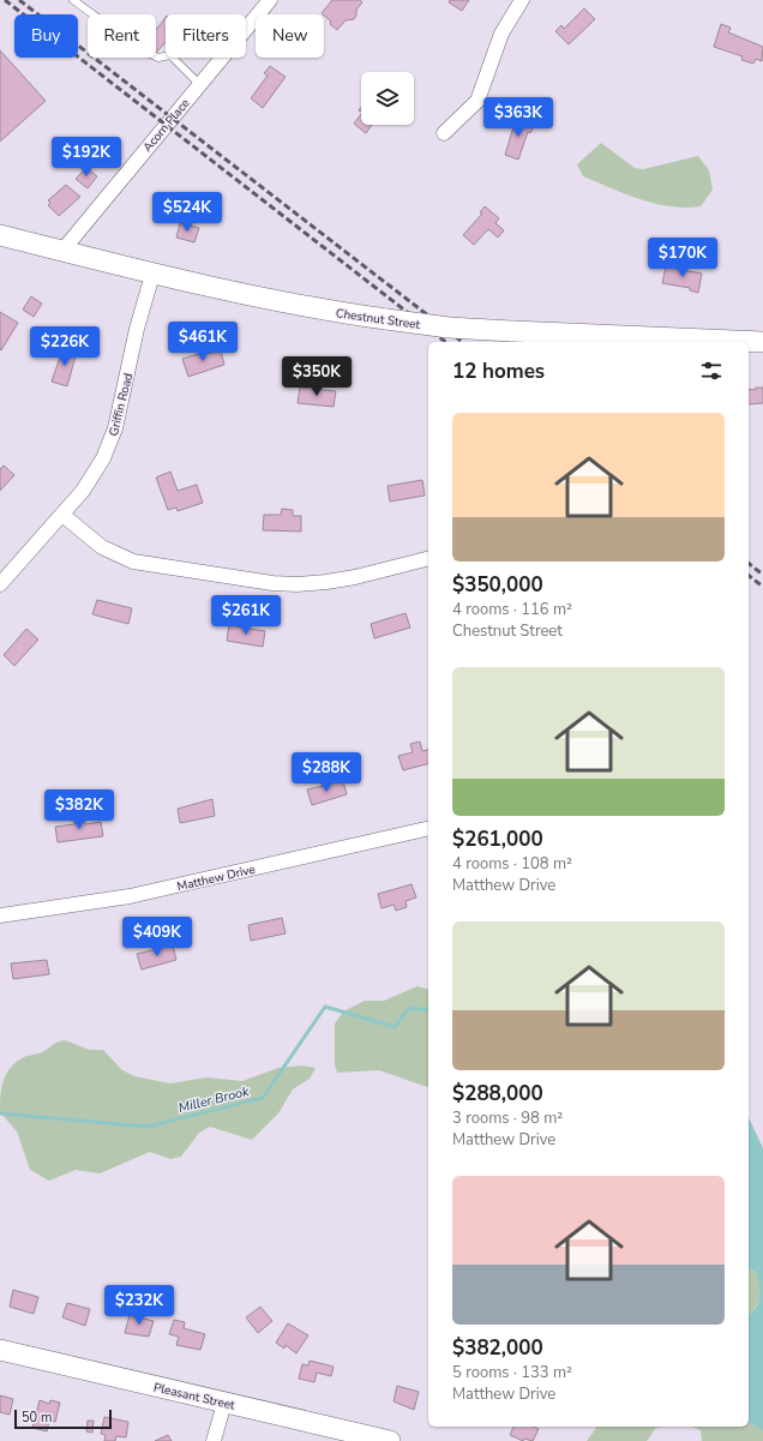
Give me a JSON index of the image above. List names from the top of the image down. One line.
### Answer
{"streets":{"main road":["Chestnut Street","Pleasant Street"],"street":["Acorn Place","Griffin Road","Matthew Drive"]},"crossings":[["Acorn Place","Chestnut Street"],["Chestnut Street","Griffin Road"]],"water":["Miller Brook"],"scale_bar":"50 m","page":{"chip":["Buy","Rent","Filters","New"],"price":["$363K","$192K","$524K","$170K","$461K","$226K","$350K","$261K","$288K","$382K","$409K","$232K"],"heading":"12 homes","list":[{"name":"$350,000","note":"4 rooms · 116 m² · Chestnut Street"},{"name":"$261,000","note":"4 rooms · 108 m² · Matthew Drive"},{"name":"$288,000","note":"3 rooms · 98 m² · Matthew Drive"},{"name":"$382,000","note":"5 rooms · 133 m² · Matthew Drive"}],"scale":"50 m"}}
